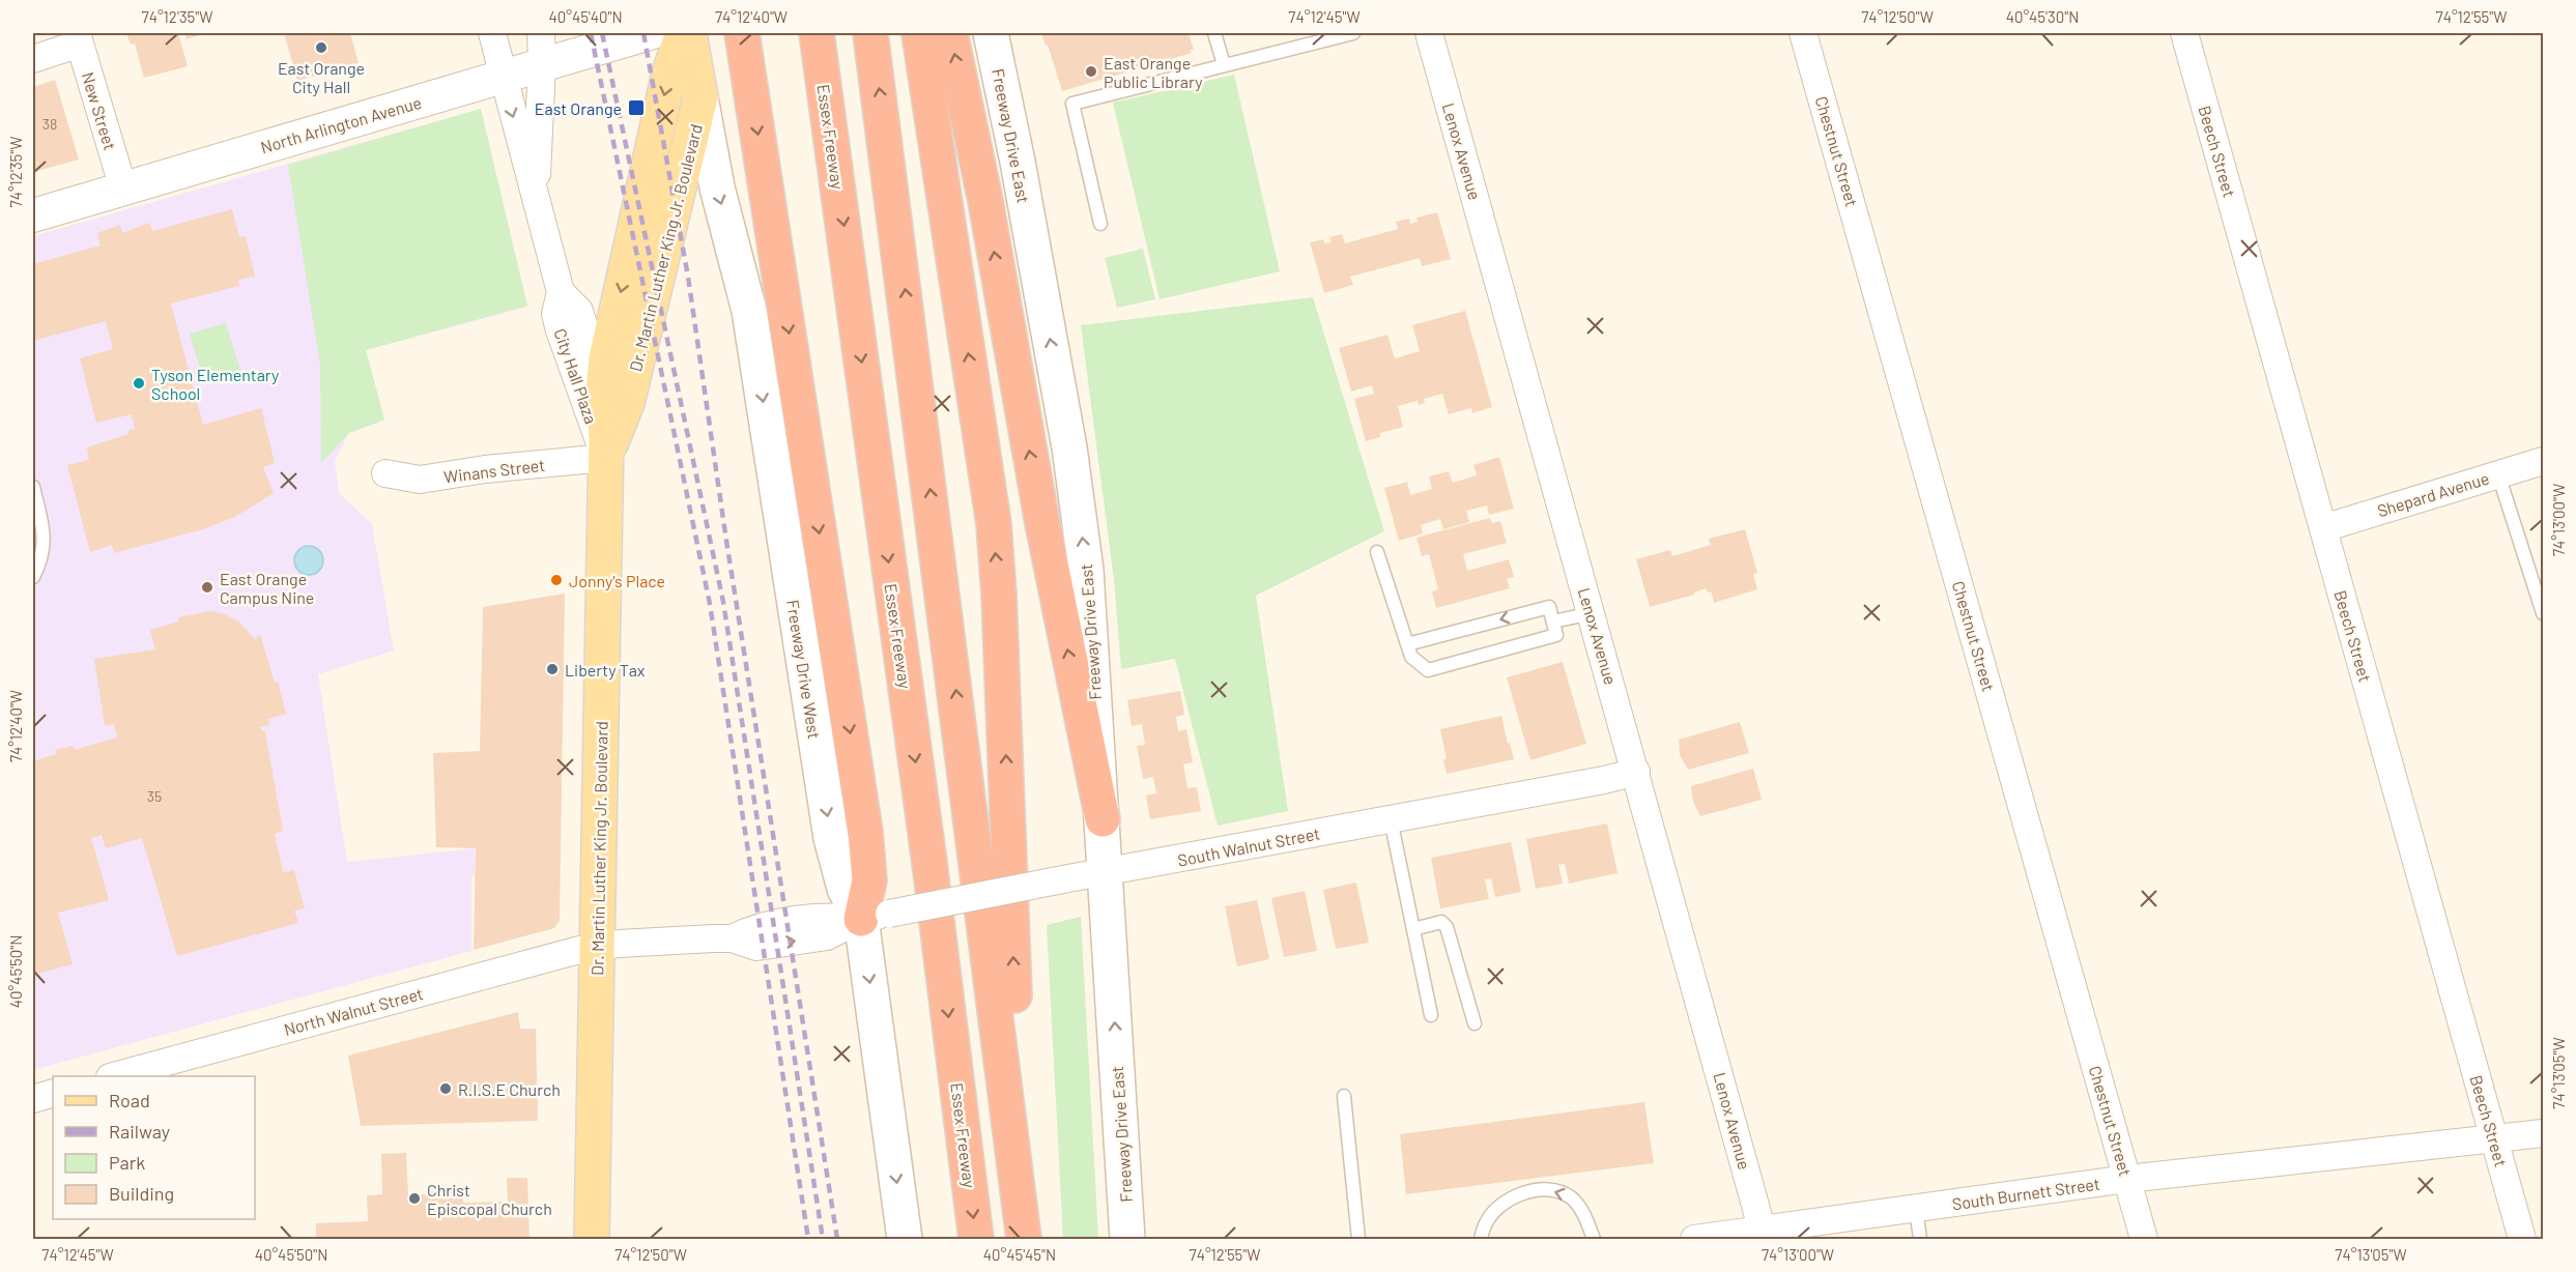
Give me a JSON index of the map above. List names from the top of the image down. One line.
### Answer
{"streets":{"highway":["Essex Freeway"],"main road":["Freeway Drive East","Dr. Martin Luther King Jr. Boulevard","Freeway Drive West"],"street":["New Street","North Arlington Avenue","Lenox Avenue","Chestnut Street","Beech Street","City Hall Plaza","Winans Street","Shepard Avenue","South Walnut Street","North Walnut Street","South Burnett Street"]},"crossings":[["New Street","North Arlington Avenue"],["North Arlington Avenue","City Hall Plaza"],["Freeway Drive East","South Walnut Street"],["Lenox Avenue","South Walnut Street"],["Lenox Avenue","South Burnett Street"],["Chestnut Street","South Burnett Street"],["Beech Street","Shepard Avenue"],["Beech Street","South Burnett Street"],["Dr. Martin Luther King Jr. Boulevard","City Hall Plaza"],["Dr. Martin Luther King Jr. Boulevard","Winans Street"],["Dr. Martin Luther King Jr. Boulevard","Freeway Drive West"],["Dr. Martin Luther King Jr. Boulevard","South Walnut Street"],["Dr. Martin Luther King Jr. Boulevard","North Walnut Street"],["City Hall Plaza","Winans Street"],["Freeway Drive West","South Walnut Street"],["South Walnut Street","North Walnut Street"]],"one_way":["Freeway Drive East","Freeway Drive West"],"places":{"other":["East Orange City Hall","East Orange Public Library","Tyson Elementary School","Jonny's Place","East Orange Campus Nine","Liberty Tax","R.I.S.E Church","Christ Episcopal Church"],"transit":["East Orange"]},"house_numbers":["38","35"],"legend":["Road","Railway","Park","Building"],"coordinates":["74°12'35\"W","40°45'40\"N","74°12'40\"W","74°12'45\"W","74°12'50\"W","40°45'30\"N","74°12'55\"W","74°13'00\"W","40°45'50\"N","74°13'05\"W","40°45'45\"N"]}
